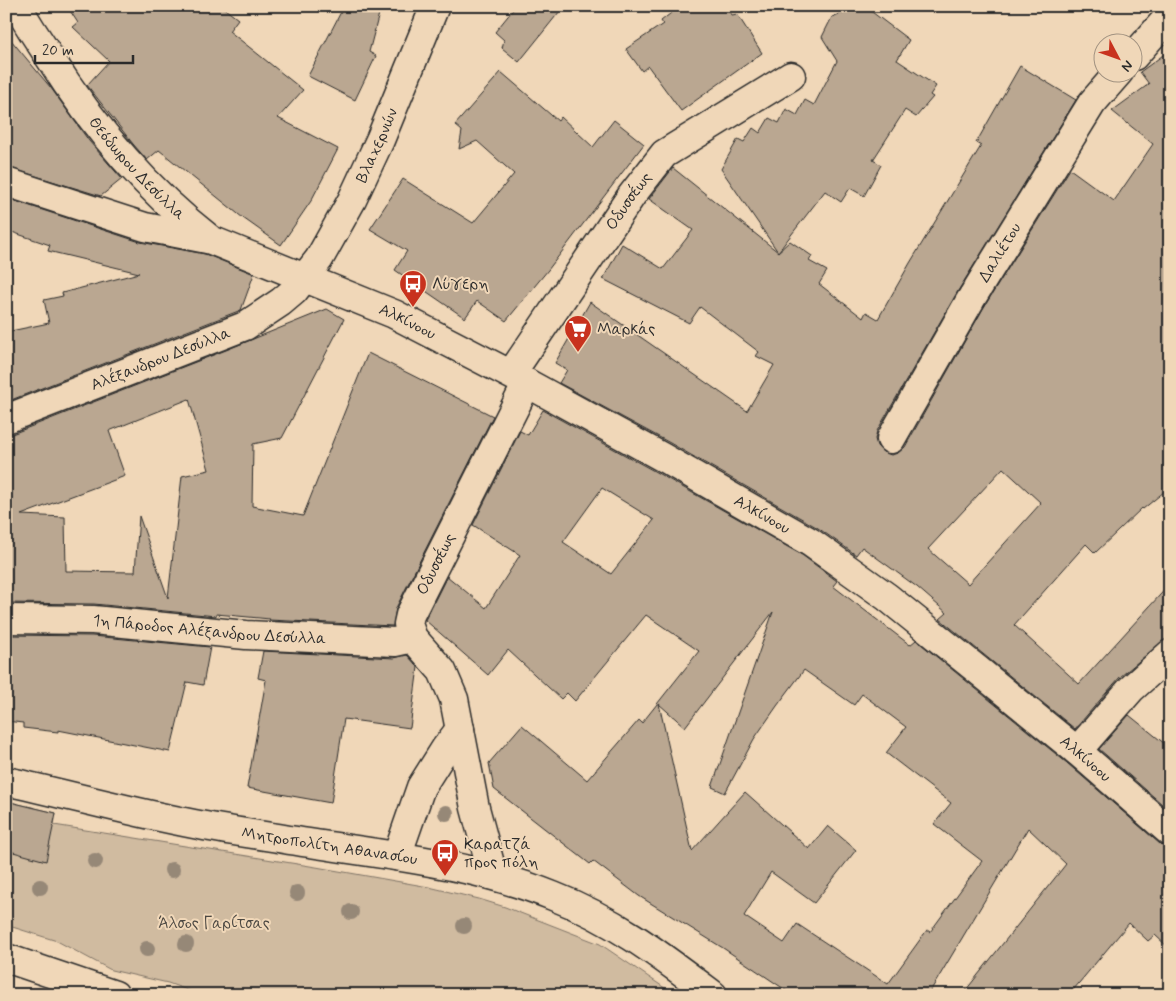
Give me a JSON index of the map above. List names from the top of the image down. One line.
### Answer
{"streets":{"street":["Βλαχερνών","Θεόδωρου Δεσύλλα","Οδυσσέως","Δαλιέτου","Αλκίνοου","Αλέξανδρου Δεσύλλα","1η Πάροδος Αλέξανδρου Δεσύλλα","Μητροπολίτη Αθανασίου"]},"crossings":[["Βλαχερνών","Θεόδωρου Δεσύλλα"],["Βλαχερνών","Αλκίνοου"],["Βλαχερνών","Αλέξανδρου Δεσύλλα"],["Θεόδωρου Δεσύλλα","Αλκίνοου"],["Θεόδωρου Δεσύλλα","Αλέξανδρου Δεσύλλα"],["Οδυσσέως","Αλκίνοου"],["Οδυσσέως","1η Πάροδος Αλέξανδρου Δεσύλλα"],["Αλκίνοου","Αλέξανδρου Δεσύλλα"]],"parks":["Άλσος Γαρίτσας"],"places":{"bus stop":["Λύγερη","Καρατζά προς πόλη"],"supermarket":["Μαρκάς"]},"scale_bar":"20 m","north":"bottom right"}
